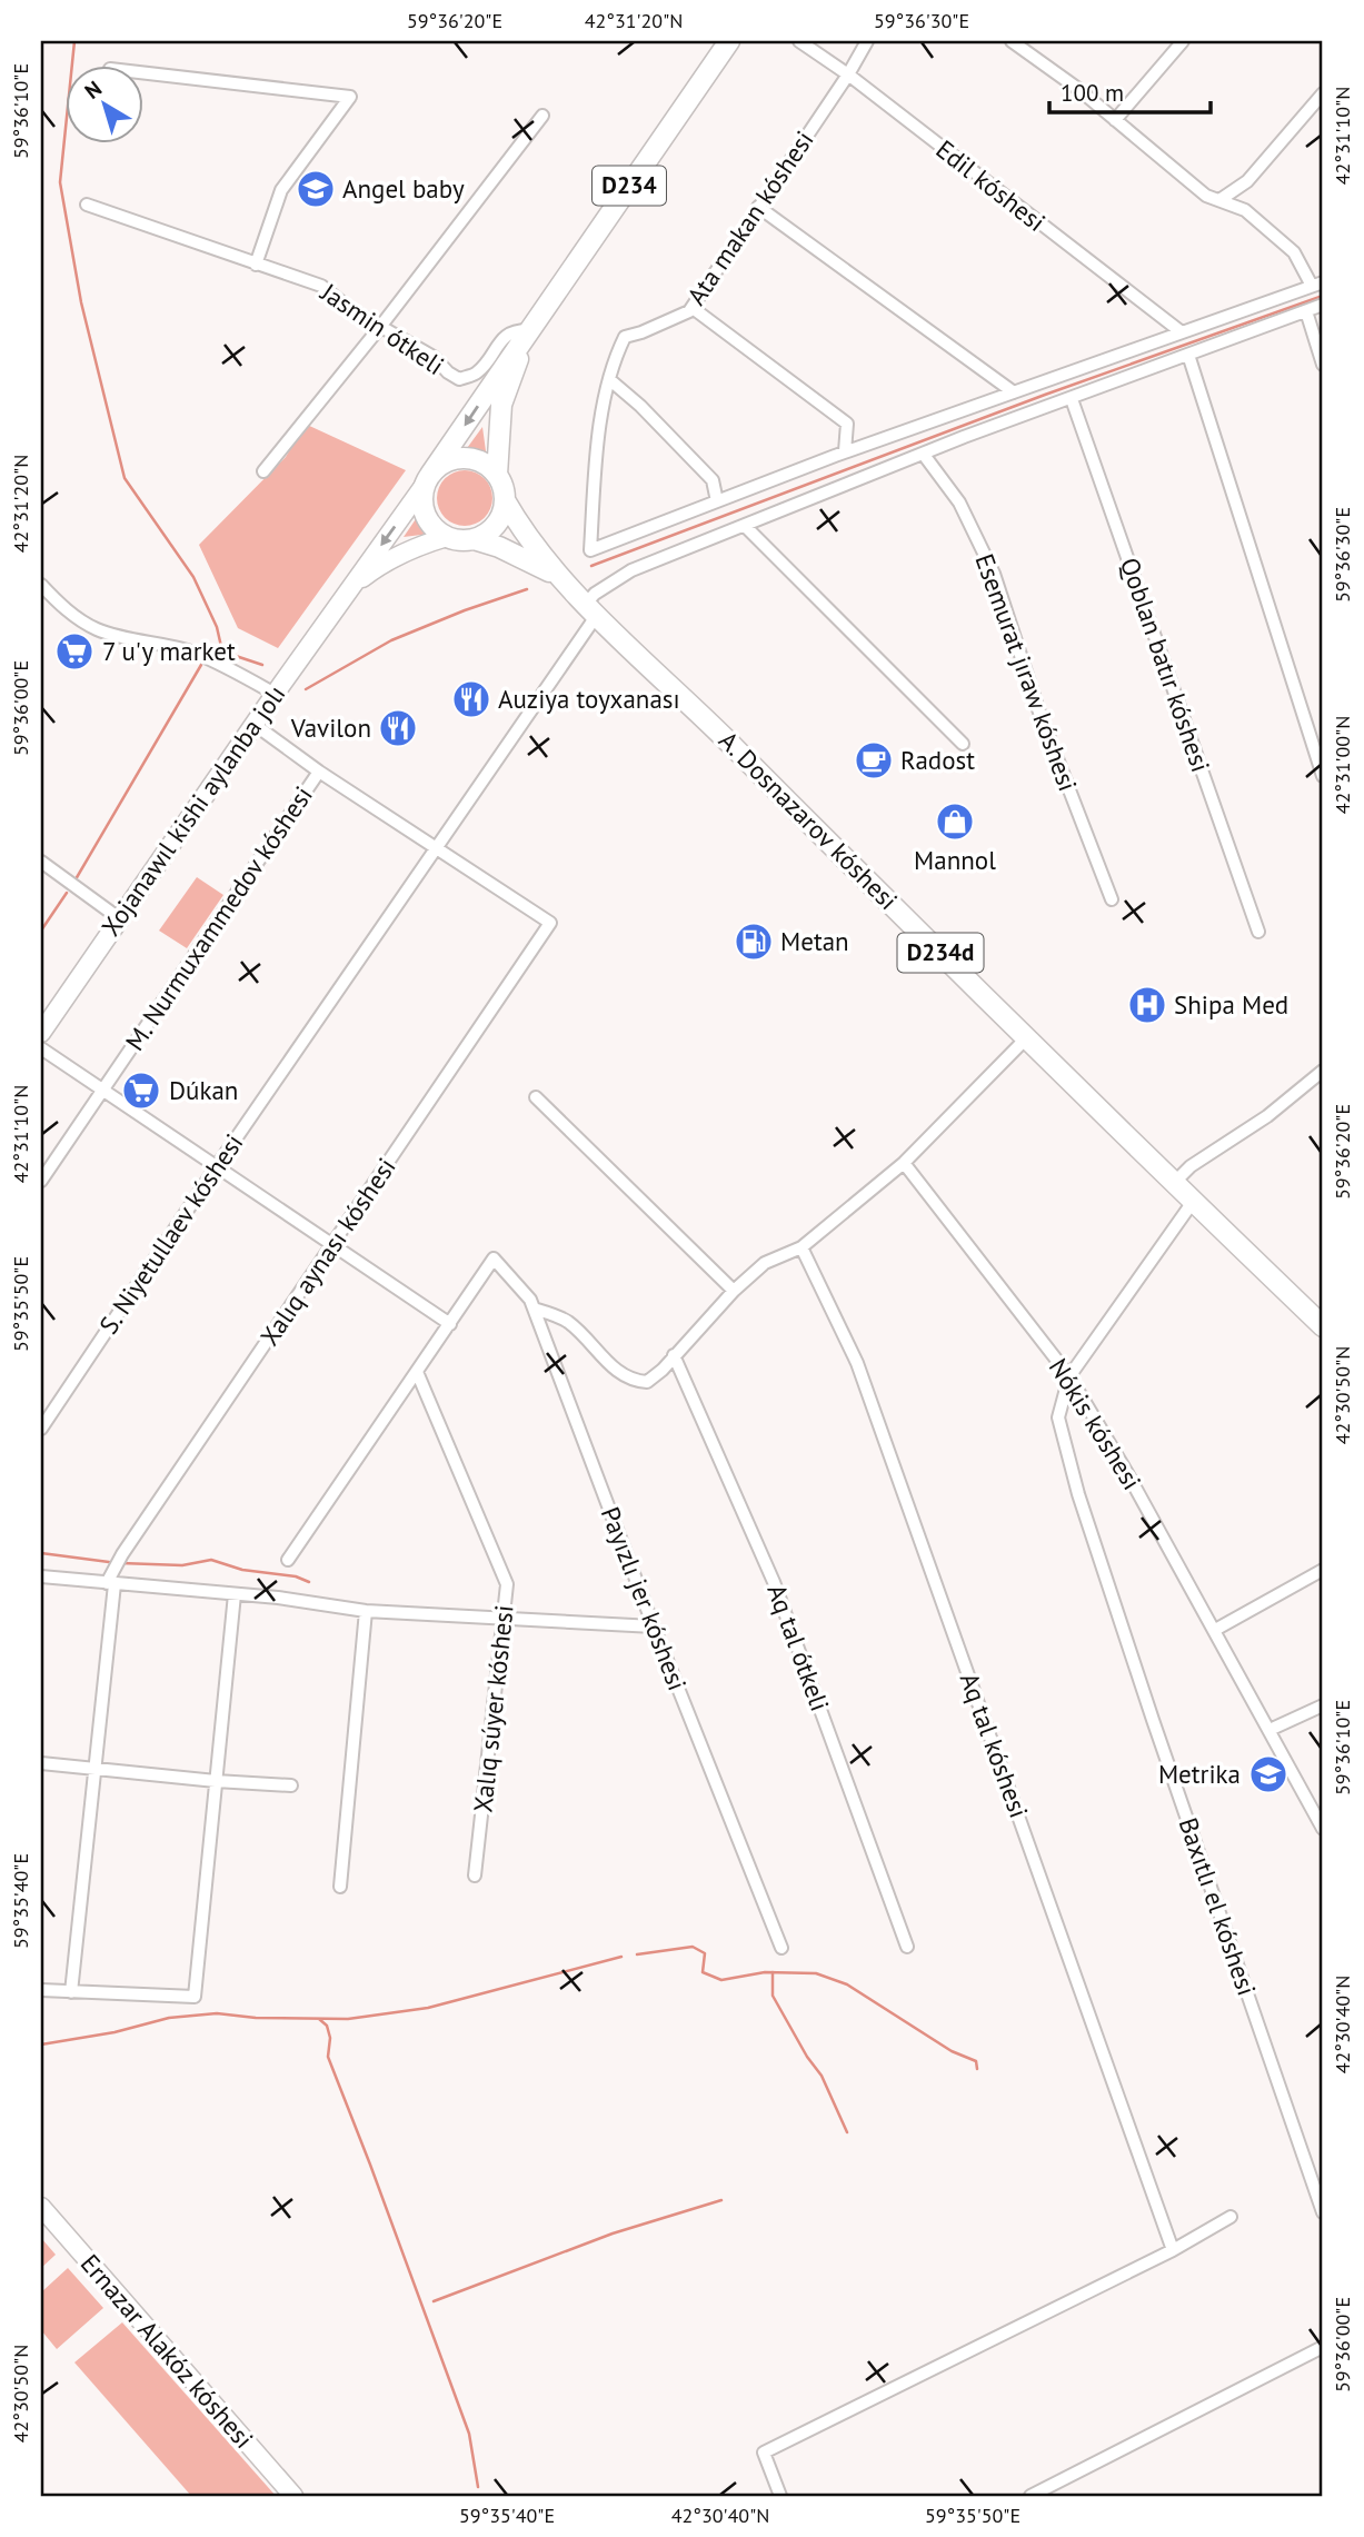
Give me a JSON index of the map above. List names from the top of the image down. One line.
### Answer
{"streets":{"main road":["D234","Xojanawıl kishi aylanba jolı","A. Dosnazarov kóshesi","D234d","Ernazar Alakóz kóshesi"],"street":["Edil kóshesi","Ata makan kóshesi","Jasmin ótkeli","Qoblan batır kóshesi","Esemurat jıraw kóshesi","M. Nurmuxammedov kóshesi","S. Niyetullaev kóshesi","Xalıq aynası kóshesi","Nókis kóshesi","Payızlı jer kóshesi","Aq tal ótkeli","Xalıq súyer kóshesi","Aq tal kóshesi","Baxıtlı el kóshesi"]},"crossings":[["D234","Xojanawıl kishi aylanba jolı"],["D234","D234d"],["Edil kóshesi","Ata makan kóshesi"],["Jasmin ótkeli","Xojanawıl kishi aylanba jolı"],["Qoblan batır kóshesi","S. Niyetullaev kóshesi"],["Esemurat jıraw kóshesi","S. Niyetullaev kóshesi"],["Xojanawıl kishi aylanba jolı","D234d"],["A. Dosnazarov kóshesi","D234d"],["A. Dosnazarov kóshesi","S. Niyetullaev kóshesi"],["S. Niyetullaev kóshesi","Xalıq aynası kóshesi"],["Nókis kóshesi","Baxıtlı el kóshesi"]],"places":{"school or university":["Angel baby","Metrika"],"supermarket":["7 u'y market","Dúkan"],"restaurant":["Auziya toyxanası","Vavilon"],"cafe":["Radost"],"shop":["Mannol"],"fuel station":["Metan"],"hospital":["Shipa Med"]},"scale_bar":"100 m","north":"top left","coordinates":["59°36'20\"E","42°31'20\"N","59°36'30\"E","59°36'10\"E","42°31'10\"N","59°36'00\"E","42°31'00\"N","59°35'50\"E","42°30'50\"N","59°35'40\"E","42°30'40\"N"]}
